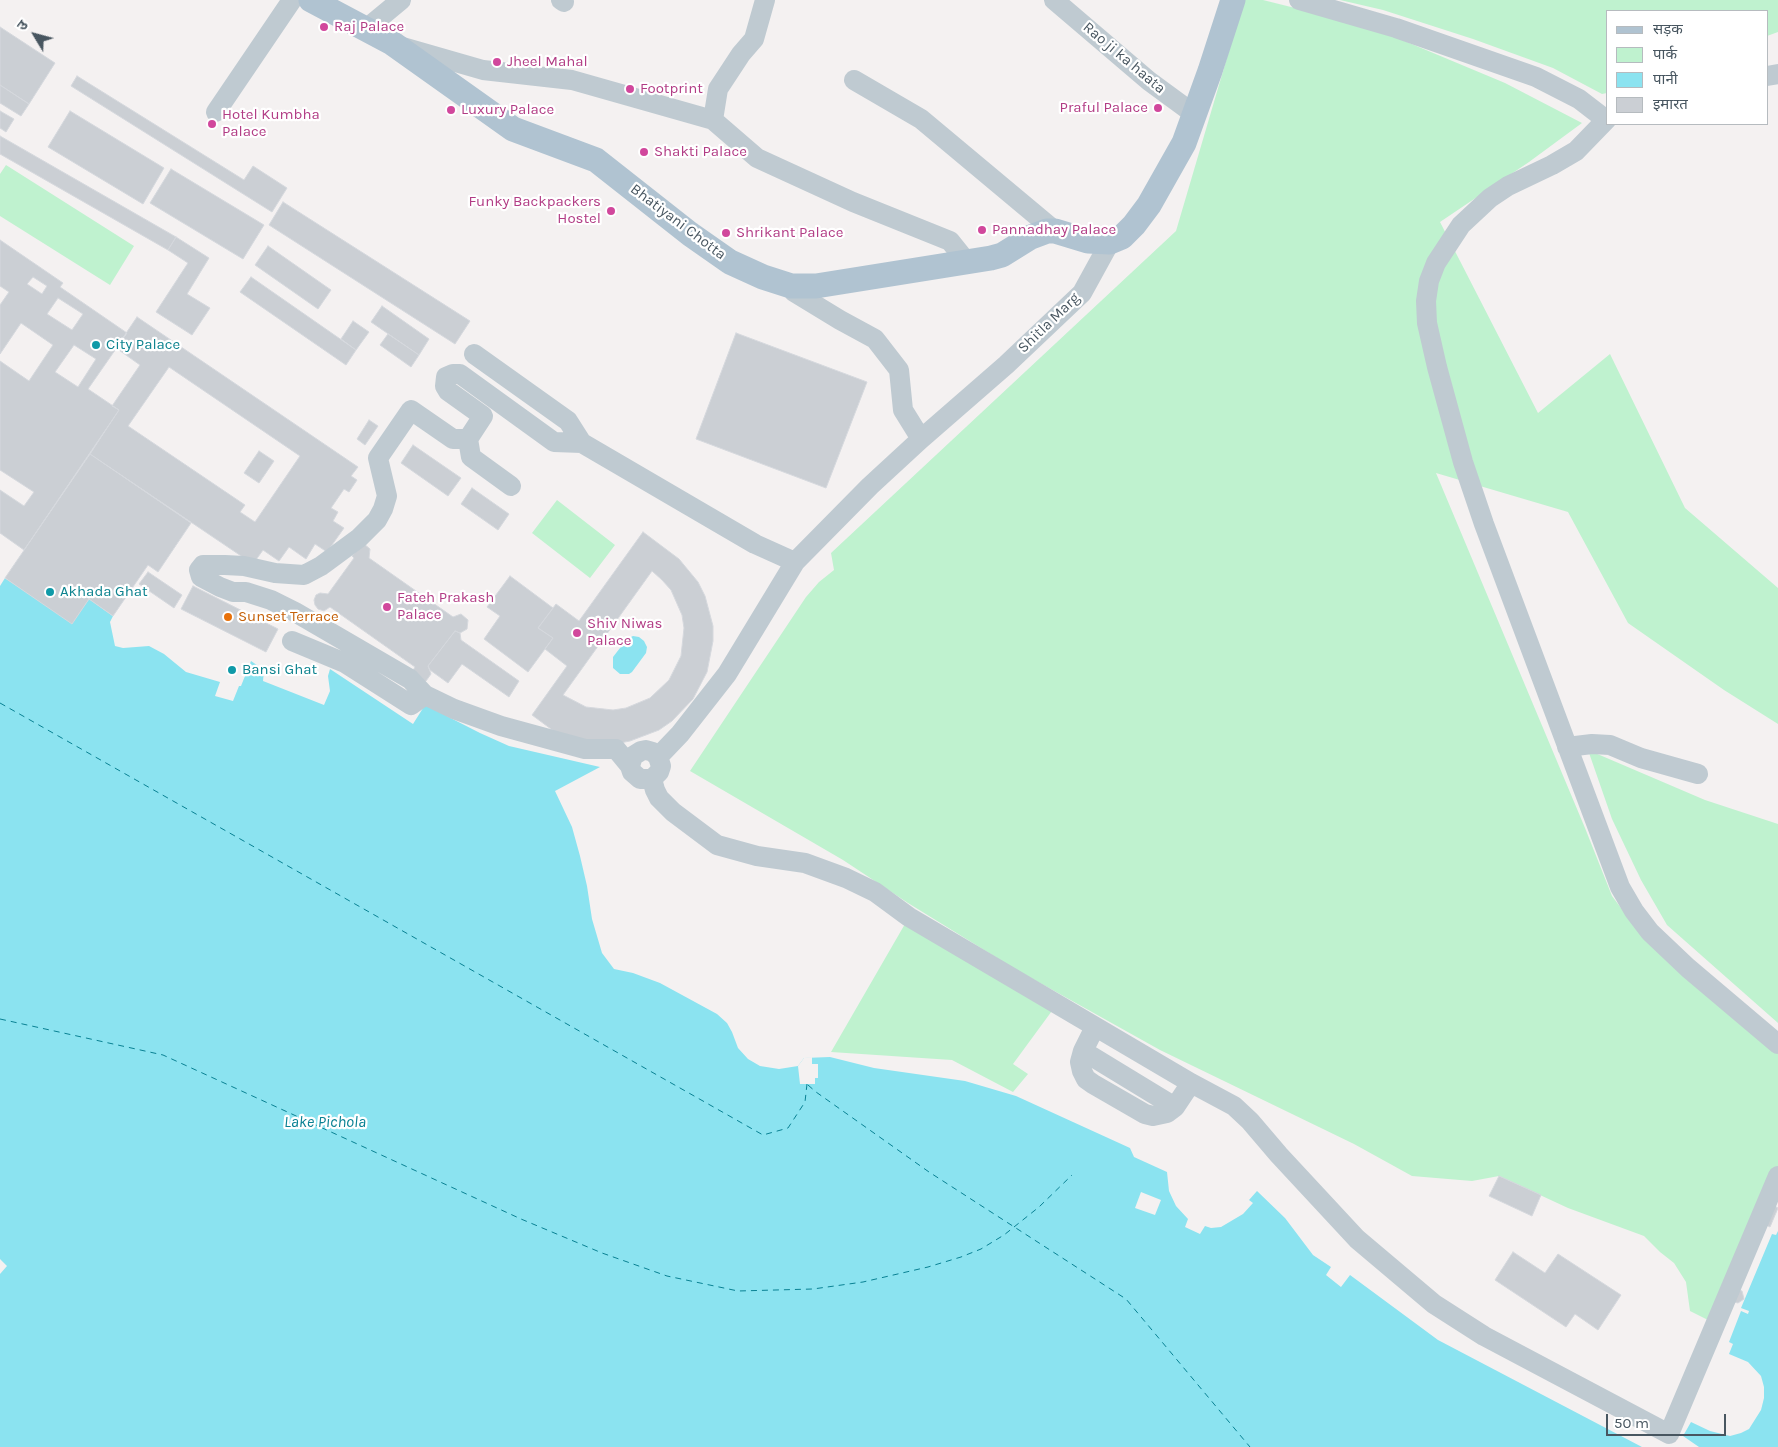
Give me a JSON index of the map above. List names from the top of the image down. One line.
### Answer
{"streets":{"main road":["Bhatiyani Chotta","Shitla Marg"],"street":["Rao ji ka haata"]},"crossings":[["Rao ji ka haata","Shitla Marg"]],"water":["Lake Pichola"],"places":["Raj Palace","Jheel Mahal","Footprint","Praful Palace","Luxury Palace","Hotel Kumbha Palace","Shakti Palace","Funky Backpackers Hostel","Pannadhay Palace","Shrikant Palace","City Palace","Akhada Ghat","Fateh Prakash Palace","Sunset Terrace","Shiv Niwas Palace","Bansi Ghat"],"legend":["सड़क","पार्क","पानी","इमारत"],"scale_bar":"50 m","north":"top left"}
